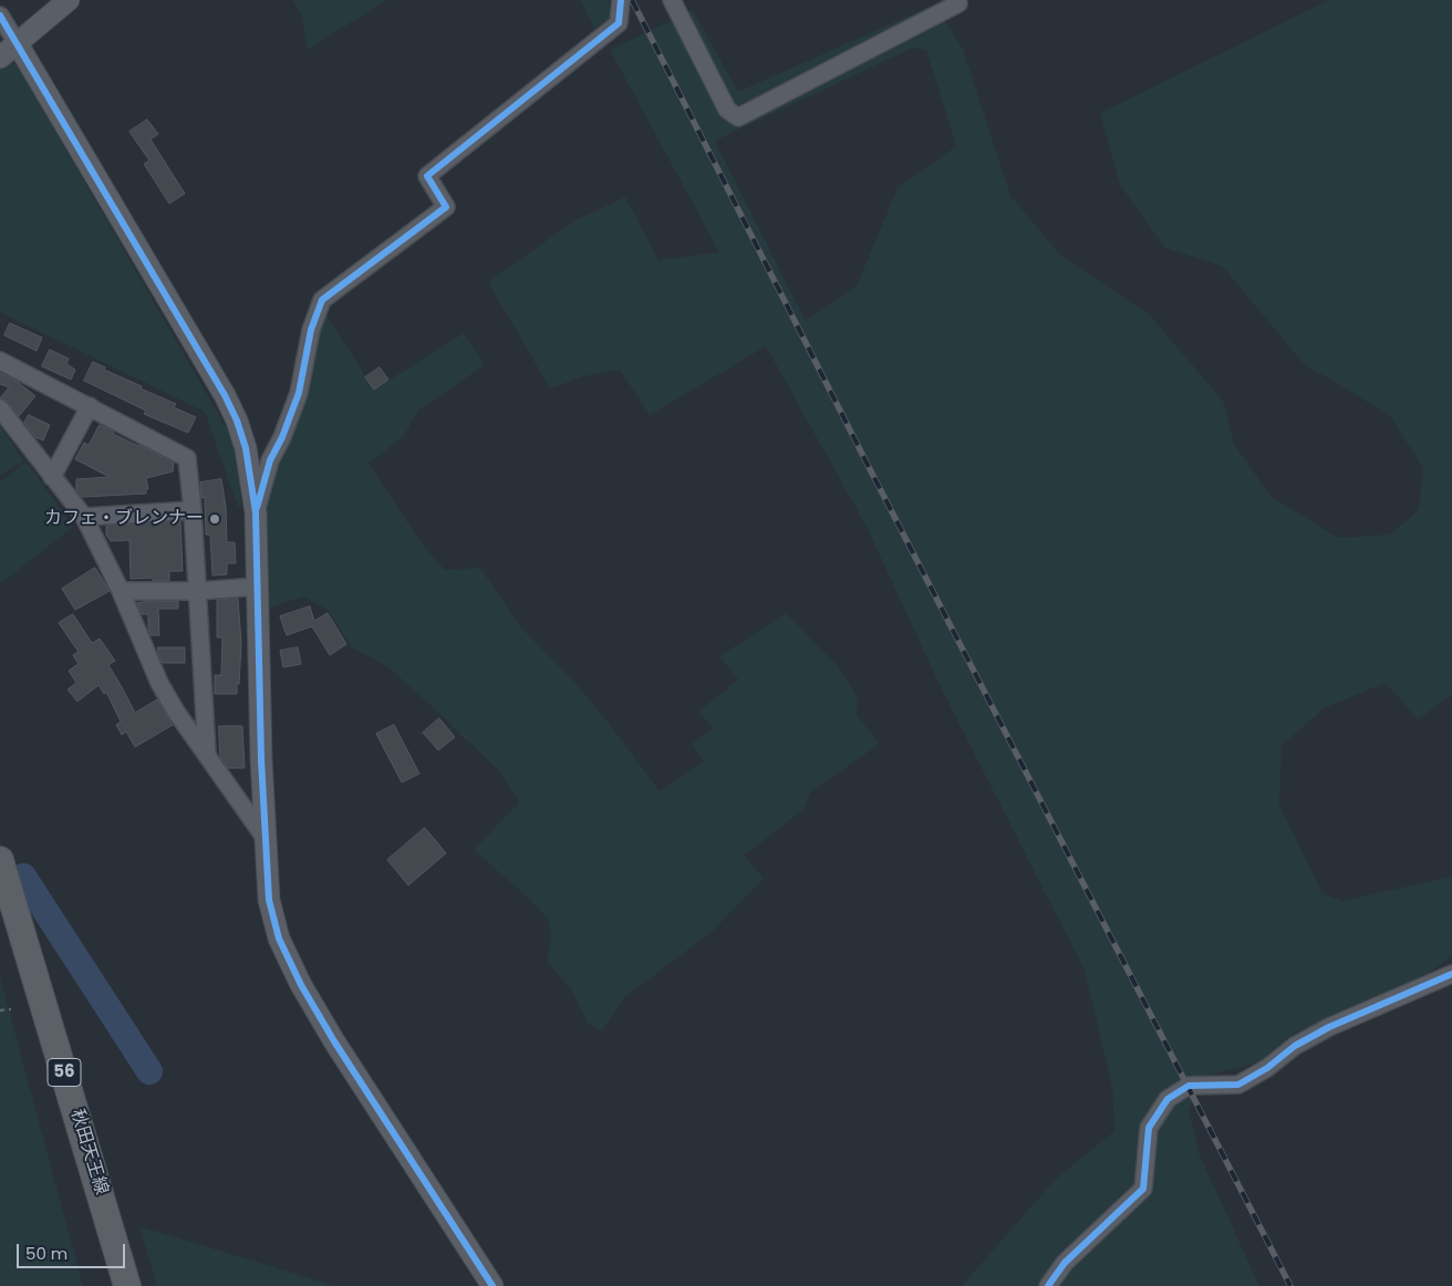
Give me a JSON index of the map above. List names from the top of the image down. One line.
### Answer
{"streets":{"main road":["56","秋田天王線"]},"places":["カフェ・ブレンナー"],"scale_bar":"50 m"}
